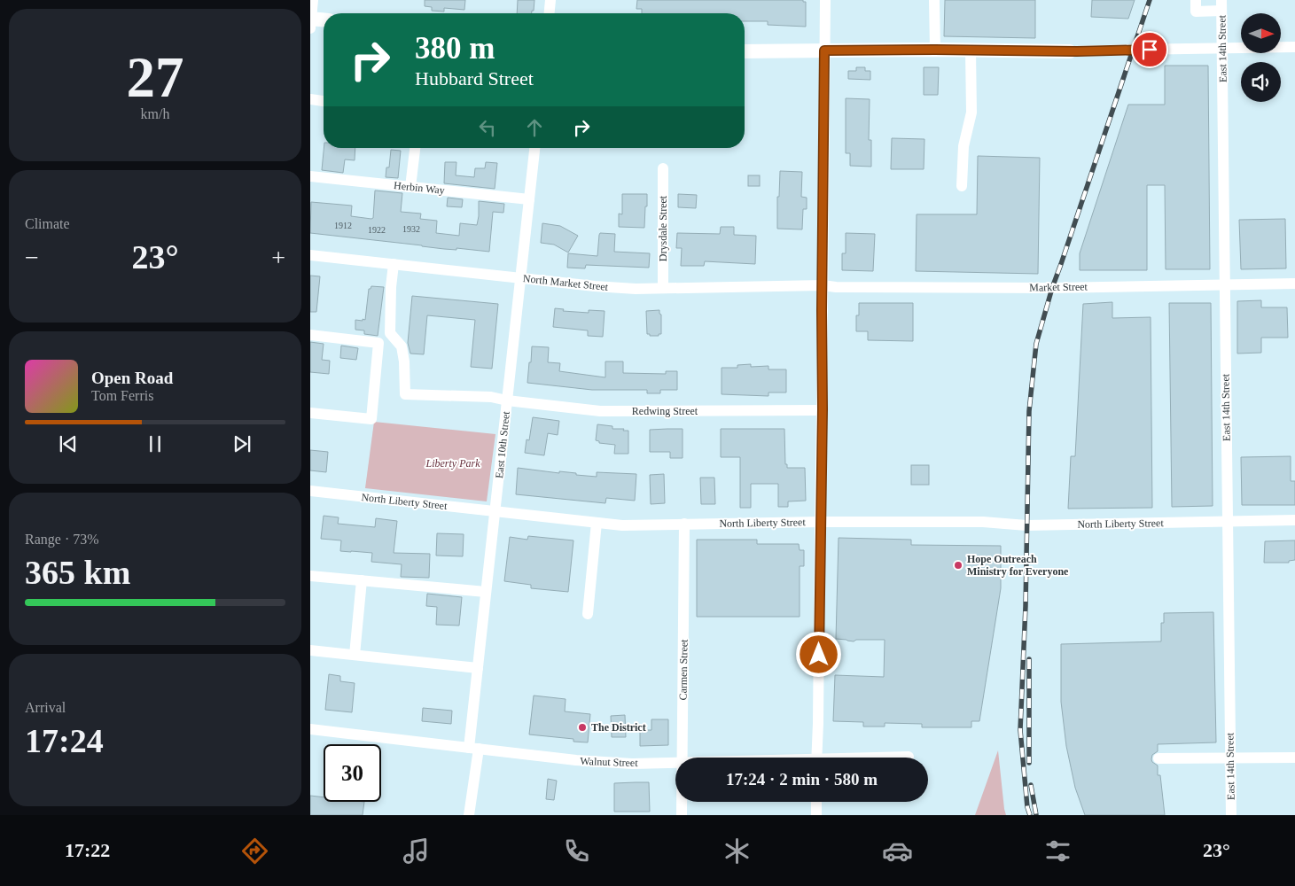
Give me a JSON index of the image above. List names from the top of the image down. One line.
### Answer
{"streets":{"street":["East 14th Street","Herbin Way","Drysdale Street","North Market Street","Market Street","Redwing Street","East 10th Street","North Liberty Street","Carmen Street","Walnut Street"]},"crossings":[["East 14th Street","Market Street"],["East 14th Street","North Liberty Street"],["Herbin Way","East 10th Street"],["Drysdale Street","North Market Street"],["North Market Street","Market Street"],["North Market Street","Redwing Street"],["North Market Street","East 10th Street"],["Redwing Street","East 10th Street"],["East 10th Street","North Liberty Street"],["East 10th Street","Walnut Street"],["North Liberty Street","Carmen Street"]],"parks":["Liberty Park"],"places":["Hope Outreach Ministry for Everyone","The District"],"house_numbers":["1912","1932","1922"],"north":"right","page":{"tile":[["27","km/h"],"Climate",["Range · 73%","365 km"],["Arrival","17:24"]],"turn":["380 m","Hubbard Street"],"heat":["−","23°","+"],"song":["Open Road","Tom Ferris"],"limit":"30","trip":"17:24 · 2 min · 580 m","tabs":["17:22","23°"]}}
